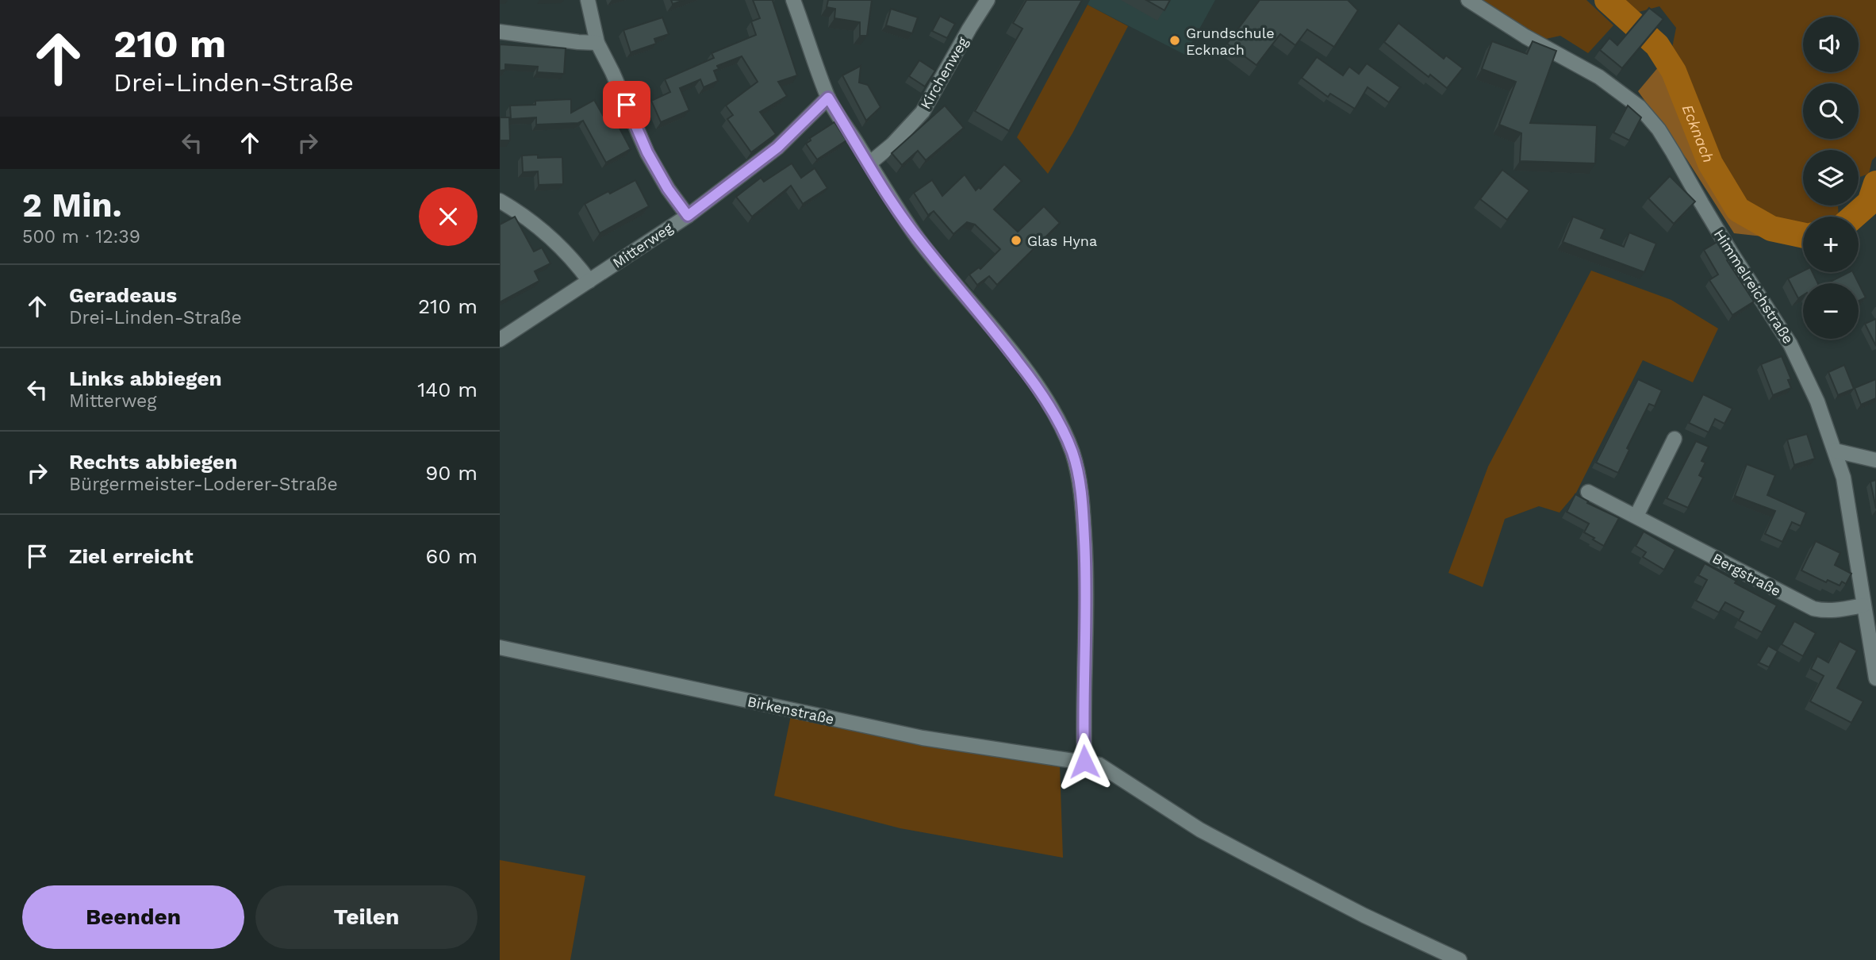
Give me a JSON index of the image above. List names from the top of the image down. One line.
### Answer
{"streets":{"street":["Kirchenweg","Mitterweg","Himmelreichstraße","Bergstraße","Birkenstraße"]},"crossings":[["Himmelreichstraße","Bergstraße"]],"water":["Ecknach"],"places":["Grundschule Ecknach","Glas Hyna"],"page":{"turn":["210 m","Drei-Linden-Straße"],"map_buttons":["+","−"],"heading":["2 Min.","500 m · 12:39"],"list":[{"name":"Geradeaus","note":"Drei-Linden-Straße","value":"210 m"},{"name":"Links abbiegen","note":"Mitterweg","value":"140 m"},{"name":"Rechts abbiegen","note":"Bürgermeister-Loderer-Straße","value":"90 m"},{"name":"Ziel erreicht","value":"60 m"}],"buttons":["Beenden","Teilen"]}}
